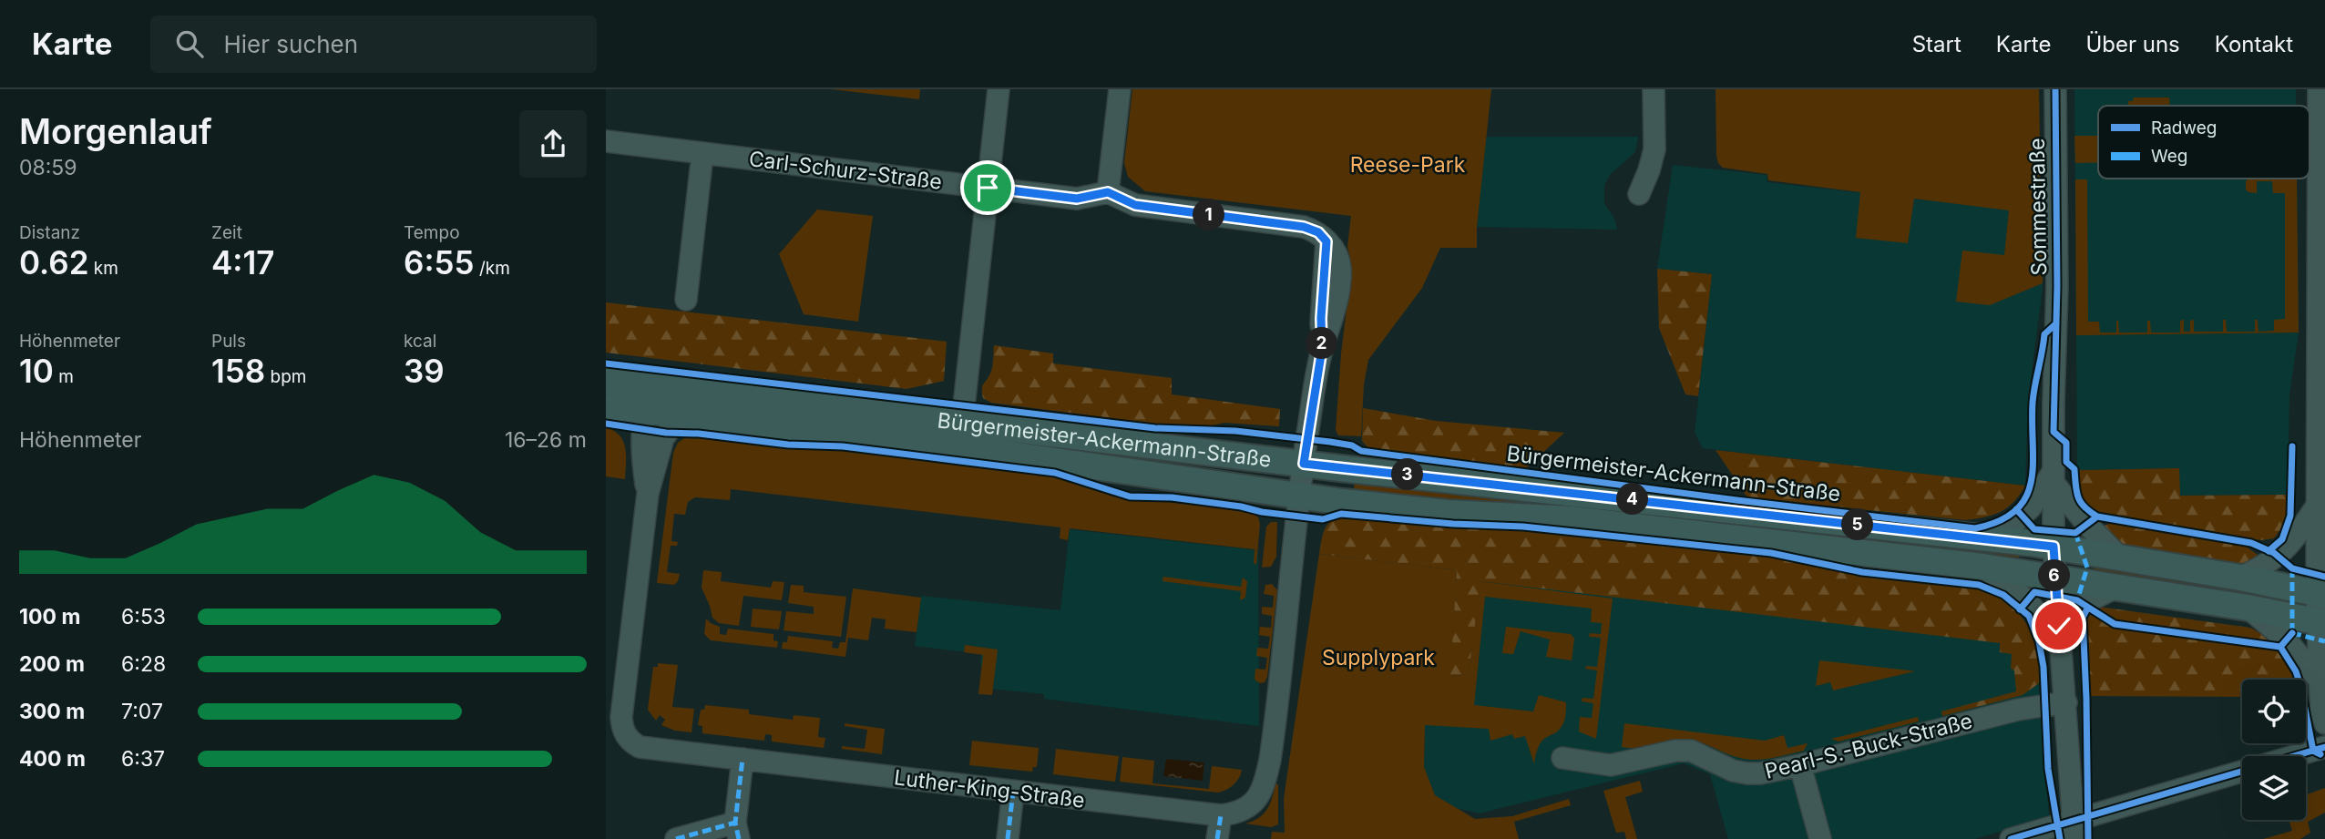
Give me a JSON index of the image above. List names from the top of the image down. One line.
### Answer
{"streets":{"main road":["Bürgermeister-Ackermann-Straße"],"street":["Carl-Schurz-Straße","Sommestraße","Pearl-S.-Buck-Straße","Luther-King-Straße"]},"crossings":[["Carl-Schurz-Straße","Luther-King-Straße"],["Sommestraße","Bürgermeister-Ackermann-Straße"],["Sommestraße","Pearl-S.-Buck-Straße"],["Bürgermeister-Ackermann-Straße","Luther-King-Straße"]],"parks":["Reese-Park","Supplypark"],"legend":["Radweg","Weg"],"page":{"header":"Karte","search":"Hier suchen","nav":["Start","Karte","Über uns","Kontakt"],"heading":["Morgenlauf","08:59"],"stats":[["Distanz","0.62 km"],["Zeit","4:17"],["Tempo","6:55 /km"],["Höhenmeter","10 m"],["Puls","158 bpm"],["kcal","39"]],"pins":["1","2","3","4","5","6"],"chart":["Höhenmeter","16–26 m"],"list":[{"name":"100 m","note":"6:53"},{"name":"200 m","note":"6:28"},{"name":"300 m","note":"7:07"},{"name":"400 m","note":"6:37"}]}}
